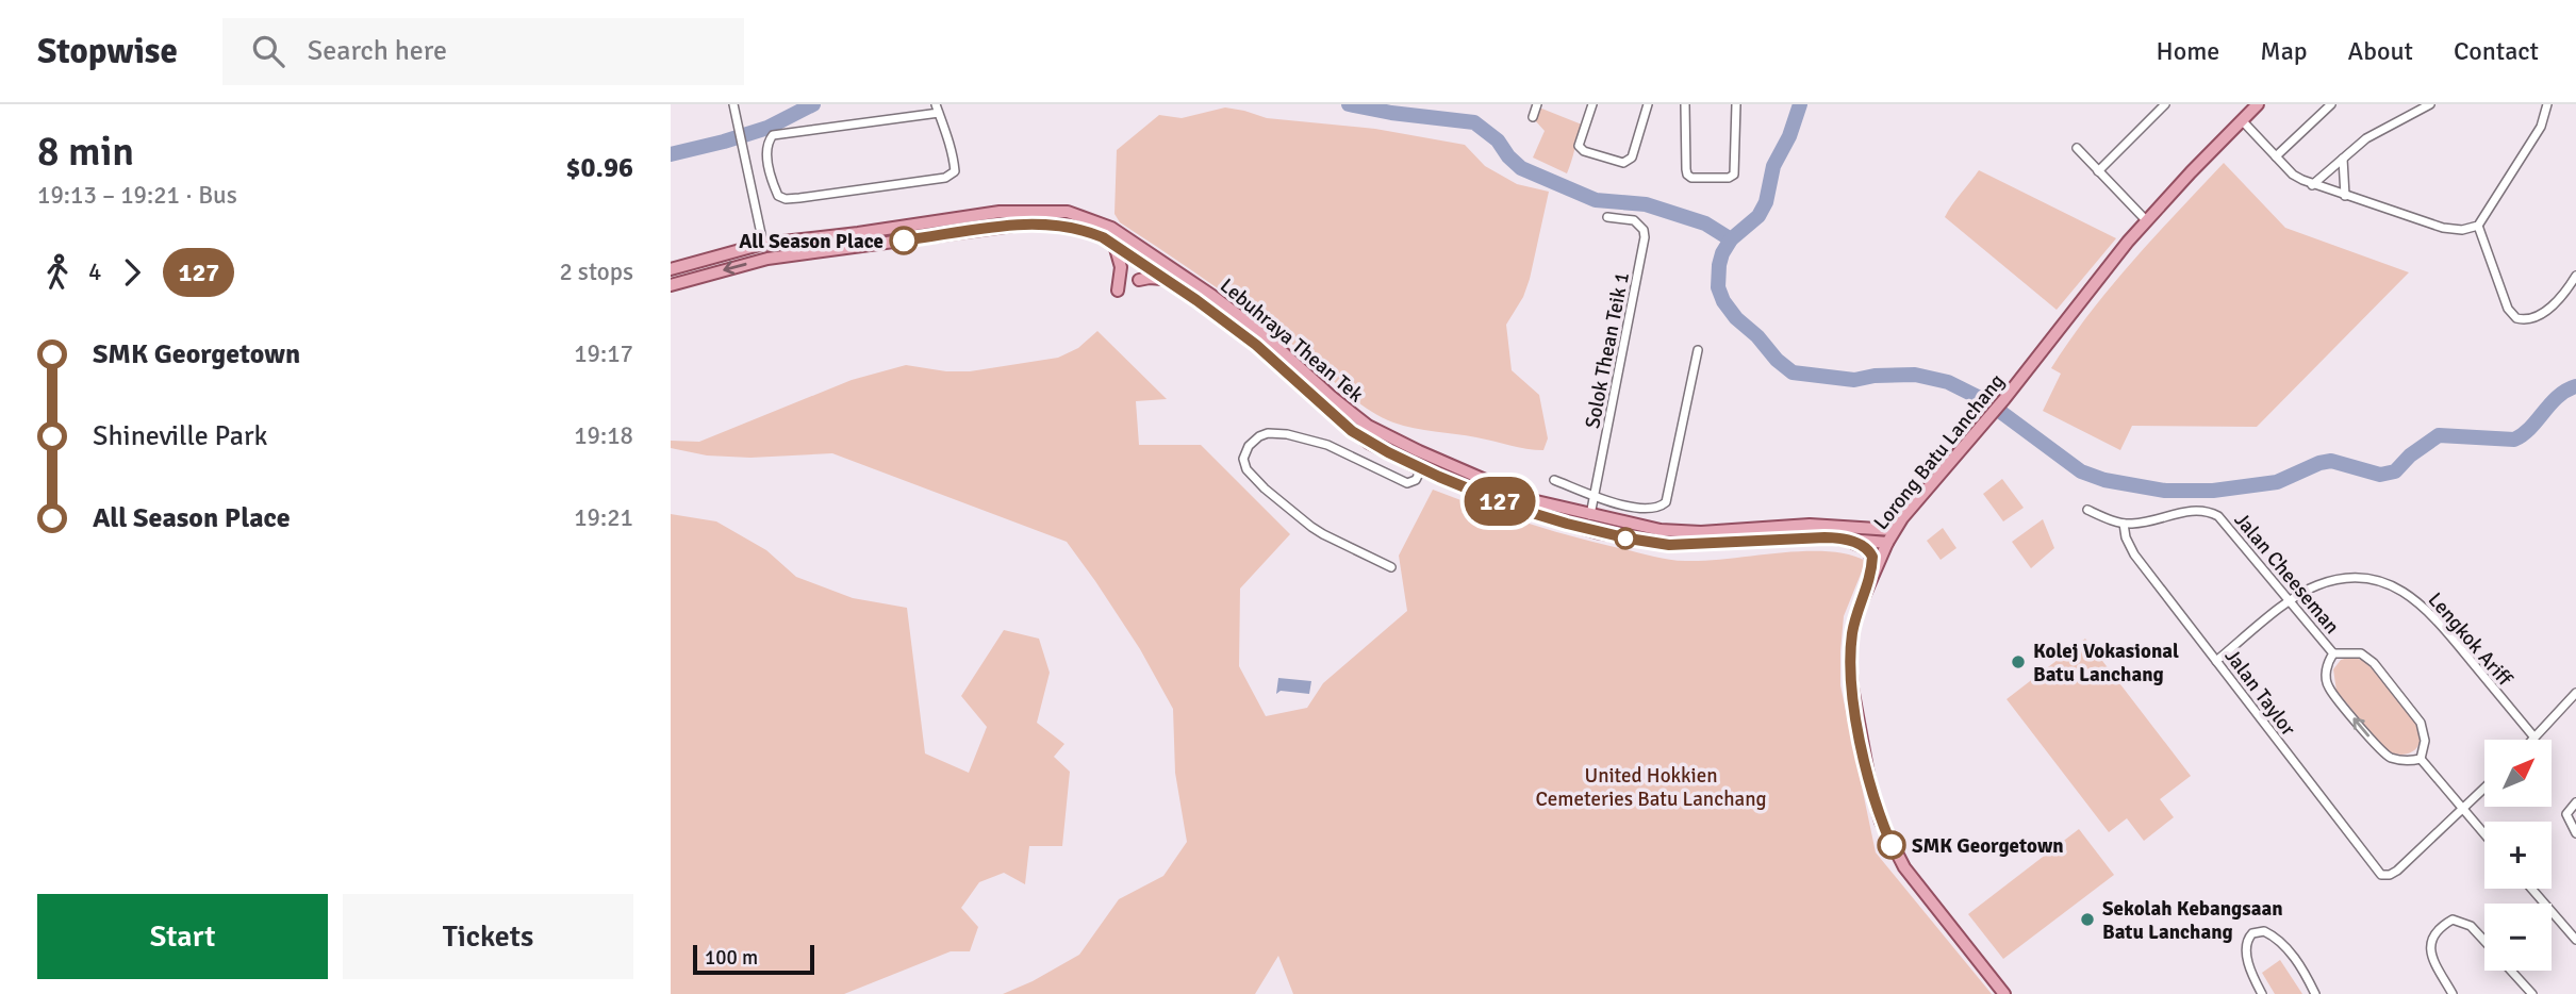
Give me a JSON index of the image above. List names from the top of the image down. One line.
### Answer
{"streets":{"main road":["Lebuhraya Thean Tek","Lorong Batu Lanchang"],"street":["Solok Thean Teik 1","Jalan Cheeseman","Lengkok Ariff","Jalan Taylor"]},"crossings":[["Lebuhraya Thean Tek","Solok Thean Teik 1"],["Lebuhraya Thean Tek","Lorong Batu Lanchang"],["Jalan Cheeseman","Lengkok Ariff"],["Jalan Cheeseman","Jalan Taylor"],["Lengkok Ariff","Jalan Taylor"]],"parks":["United Hokkien Cemeteries Batu Lanchang"],"places":["All Season Place","Kolej Vokasional Batu Lanchang","SMK Georgetown","Sekolah Kebangsaan Batu Lanchang"],"lines":["bus line 127"],"scale_bar":"100 m","north":"top right","page":{"header":"Stopwise","search":"Search here","nav":["Home","Map","About","Contact"],"heading":["8 min","19:13 – 19:21 · Bus","$0.96"],"on_map":"127","legs":["4","127","2 stops"],"list":[{"name":"SMK Georgetown","value":"19:17"},{"name":"Shineville Park","value":"19:18"},{"name":"All Season Place","value":"19:21"}],"map_buttons":["+","−"],"buttons":["Start","Tickets"],"scale":"100 m"}}
